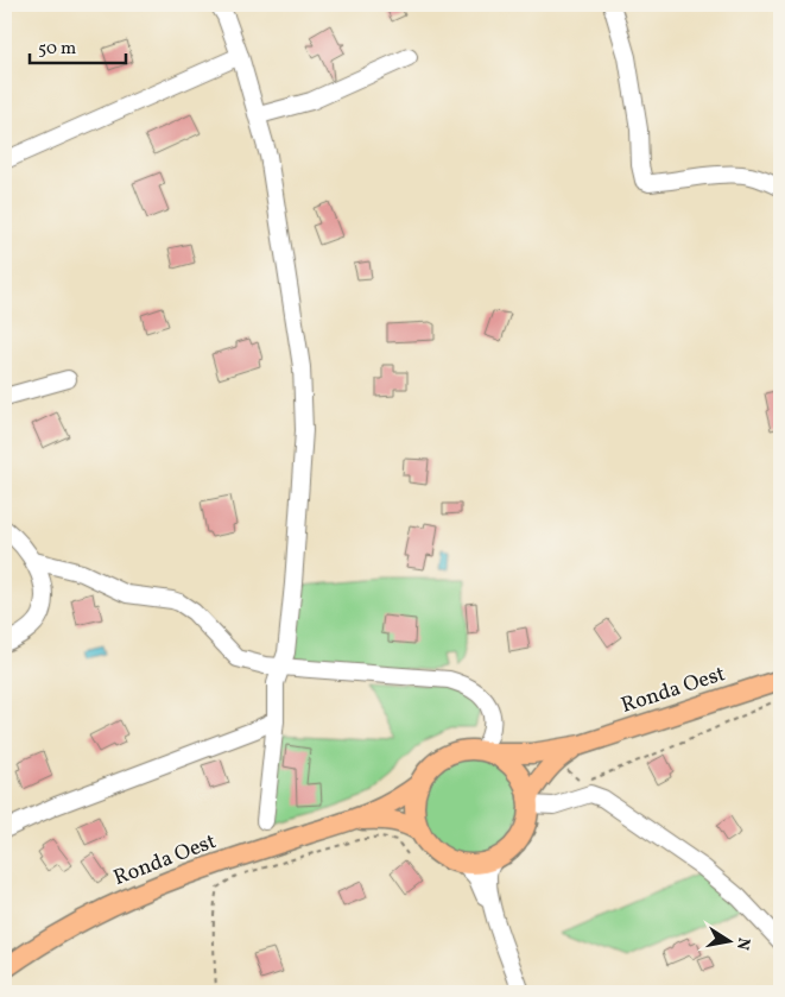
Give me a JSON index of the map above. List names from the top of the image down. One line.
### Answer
{"streets":{"main road":["Ronda Oest"]},"scale_bar":"50 m","north":"right"}
